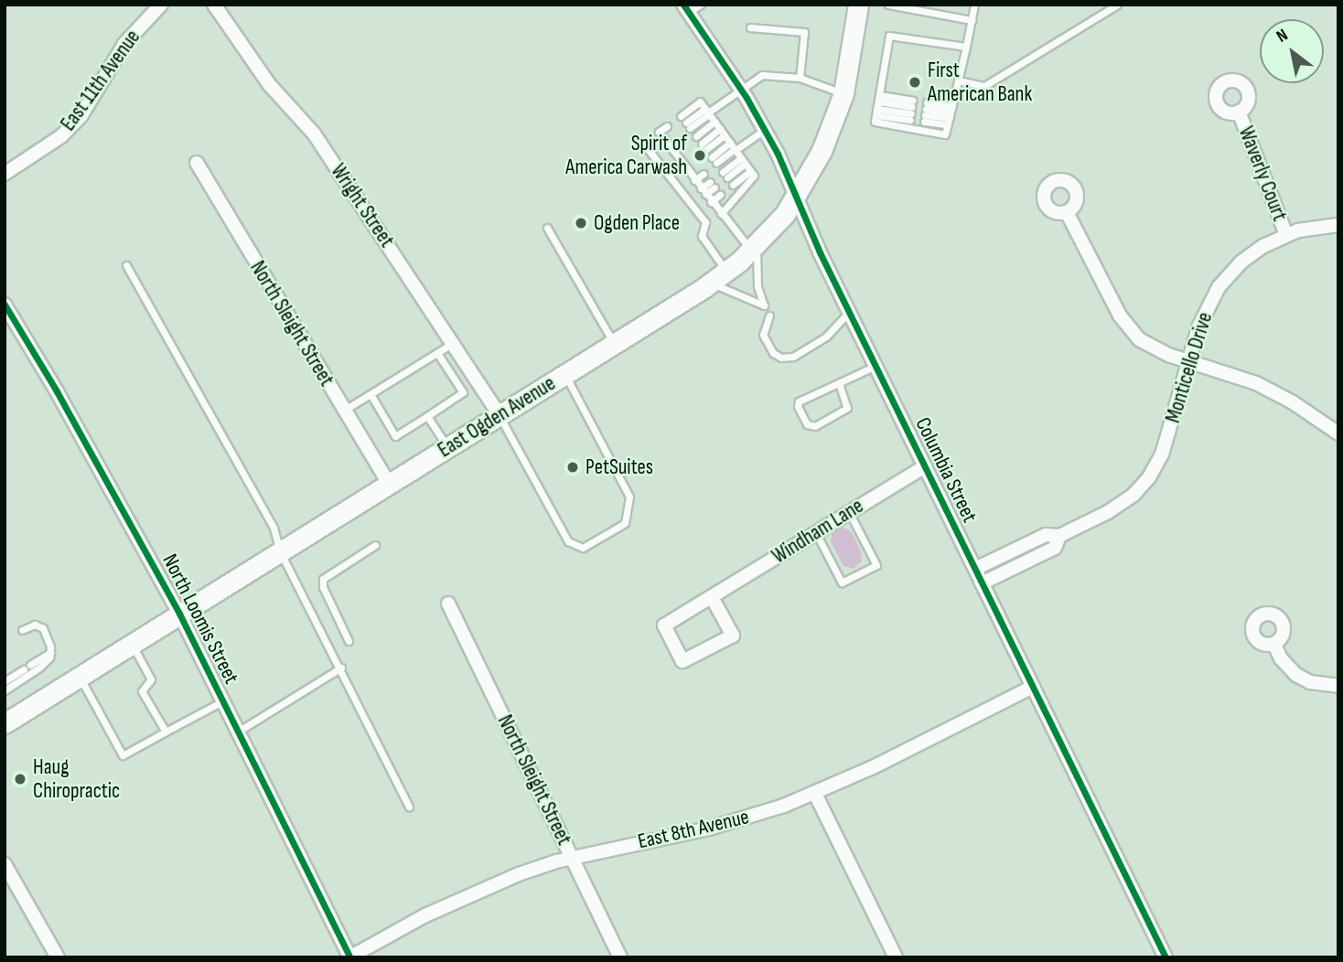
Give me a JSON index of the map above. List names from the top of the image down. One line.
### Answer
{"streets":{"main road":["East Ogden Avenue"],"street":["East 11th Avenue","Waverly Court","Wright Street","North Sleight Street","Monticello Drive","Columbia Street","Windham Lane","North Loomis Street","East 8th Avenue"]},"crossings":[["Waverly Court","Monticello Drive"],["Wright Street","East Ogden Avenue"],["North Sleight Street","East Ogden Avenue"],["North Sleight Street","East 8th Avenue"],["Monticello Drive","Columbia Street"],["East Ogden Avenue","Columbia Street"],["East Ogden Avenue","North Loomis Street"],["Columbia Street","Windham Lane"],["Columbia Street","East 8th Avenue"],["North Loomis Street","East 8th Avenue"]],"places":["First American Bank","Spirit of America Carwash","Ogden Place","PetSuites","Haug Chiropractic"],"north":"top left"}
